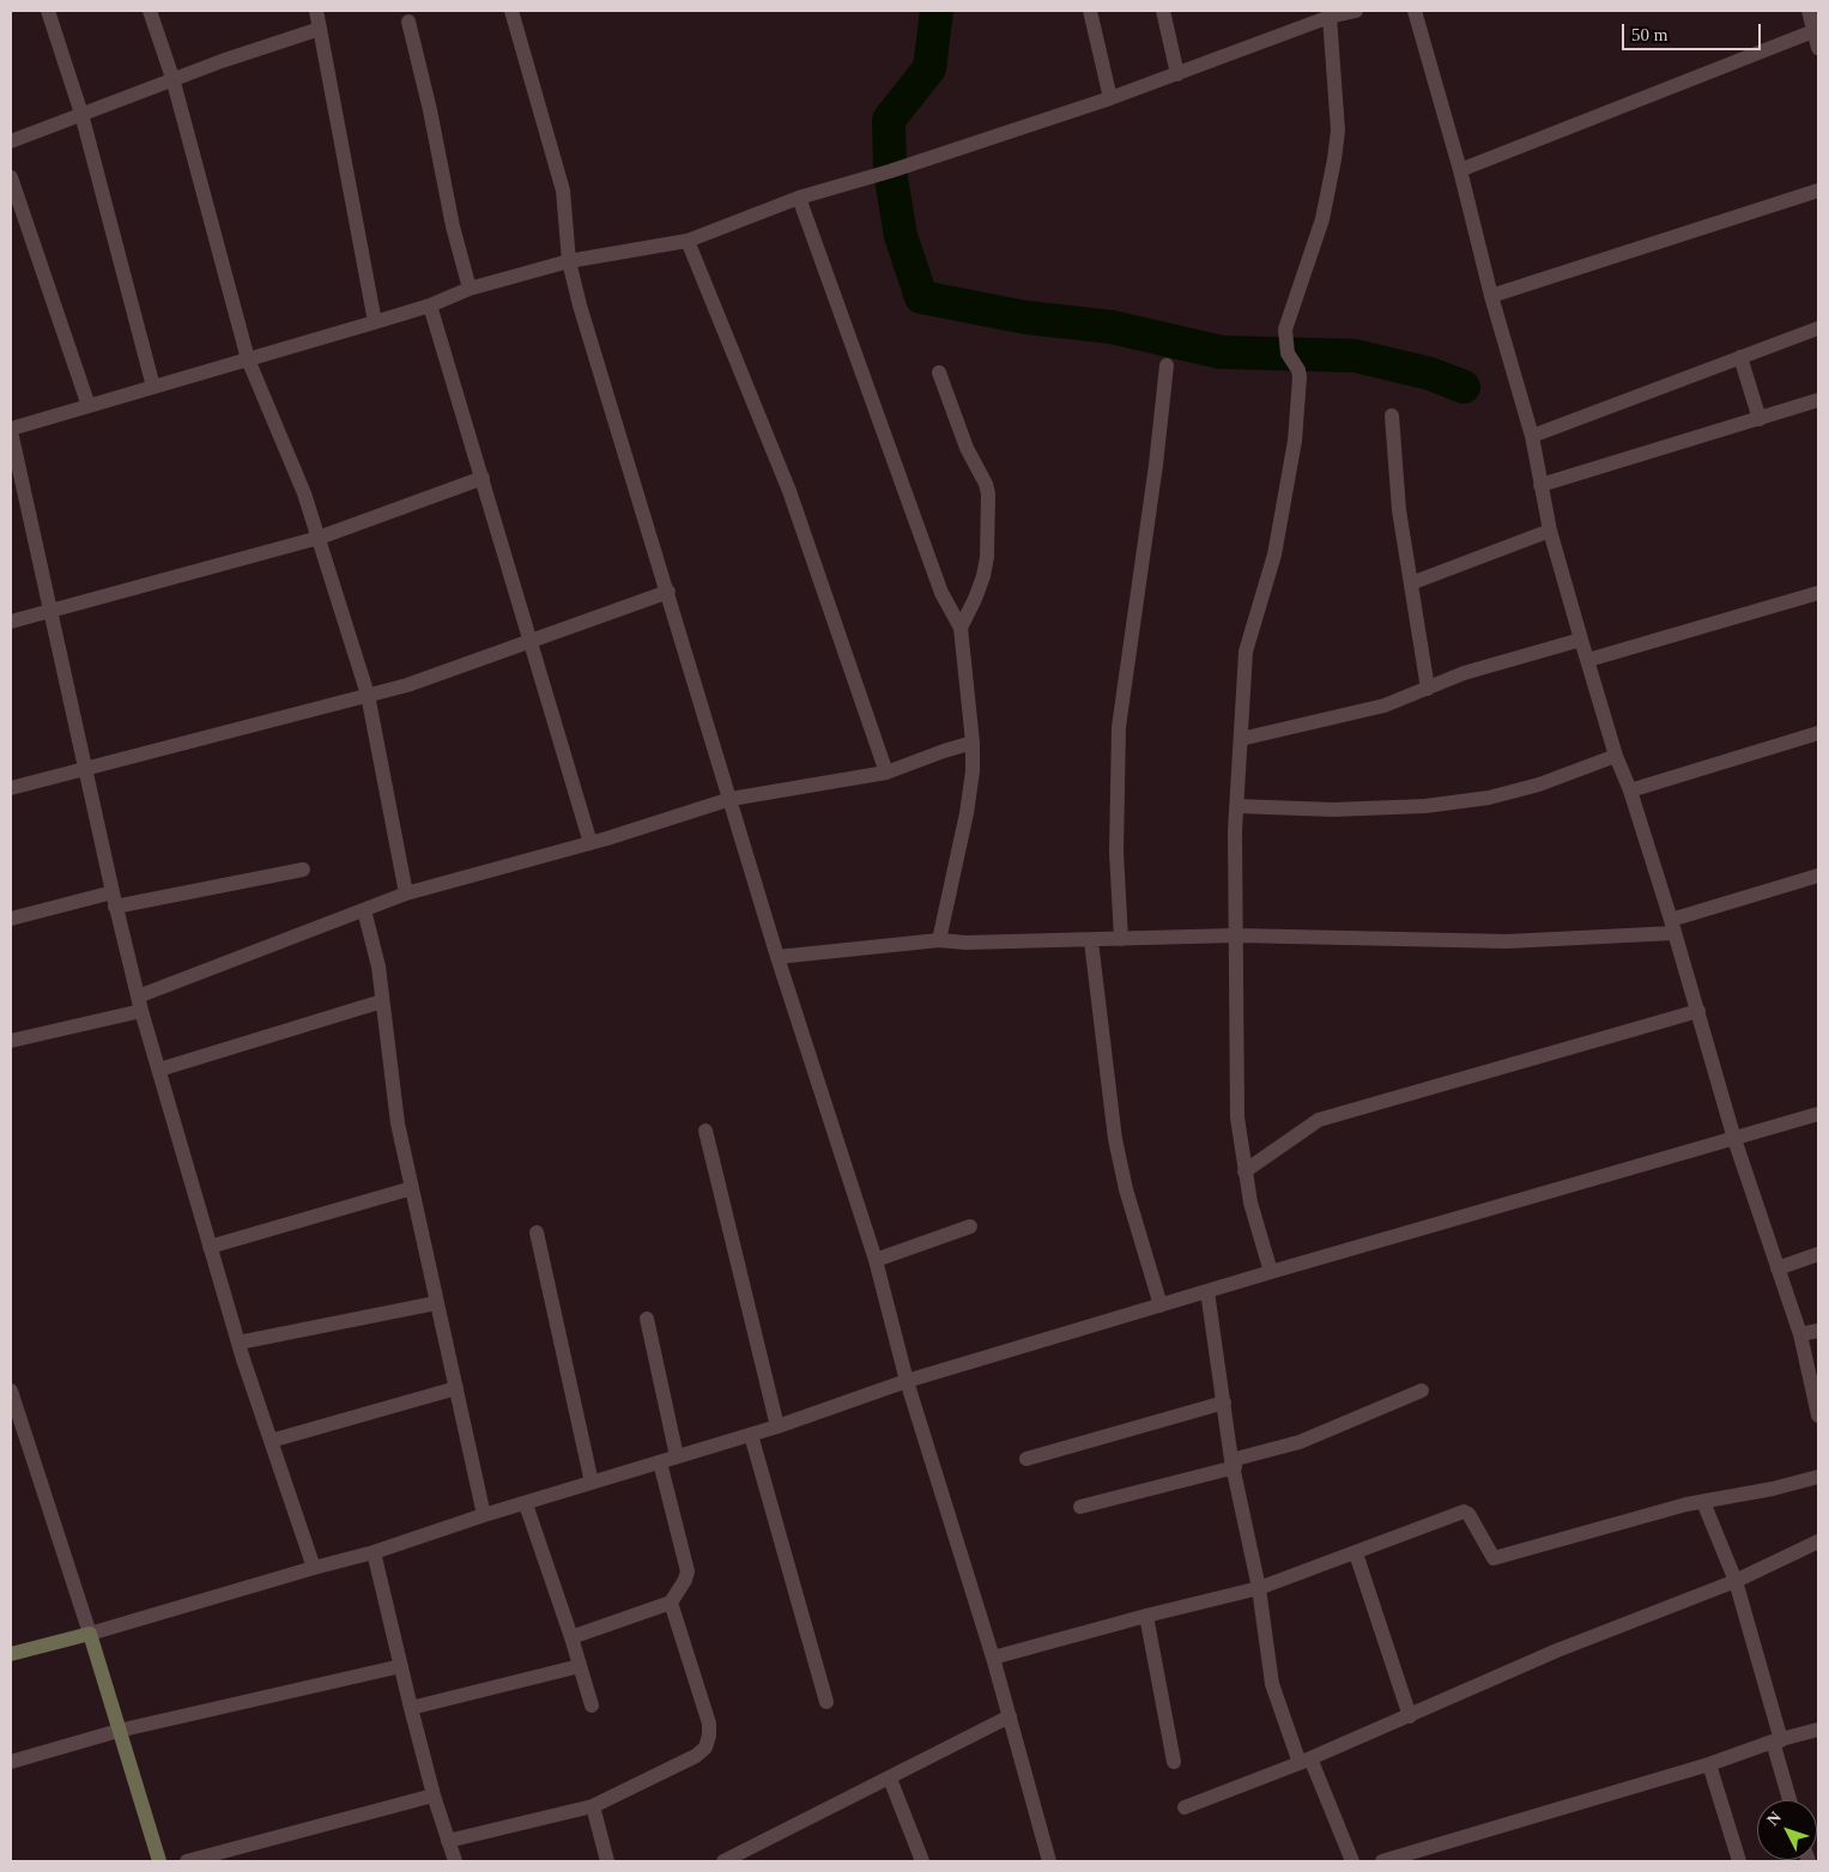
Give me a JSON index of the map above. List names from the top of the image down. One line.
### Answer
{"scale_bar":"50 m","north":"top left"}
